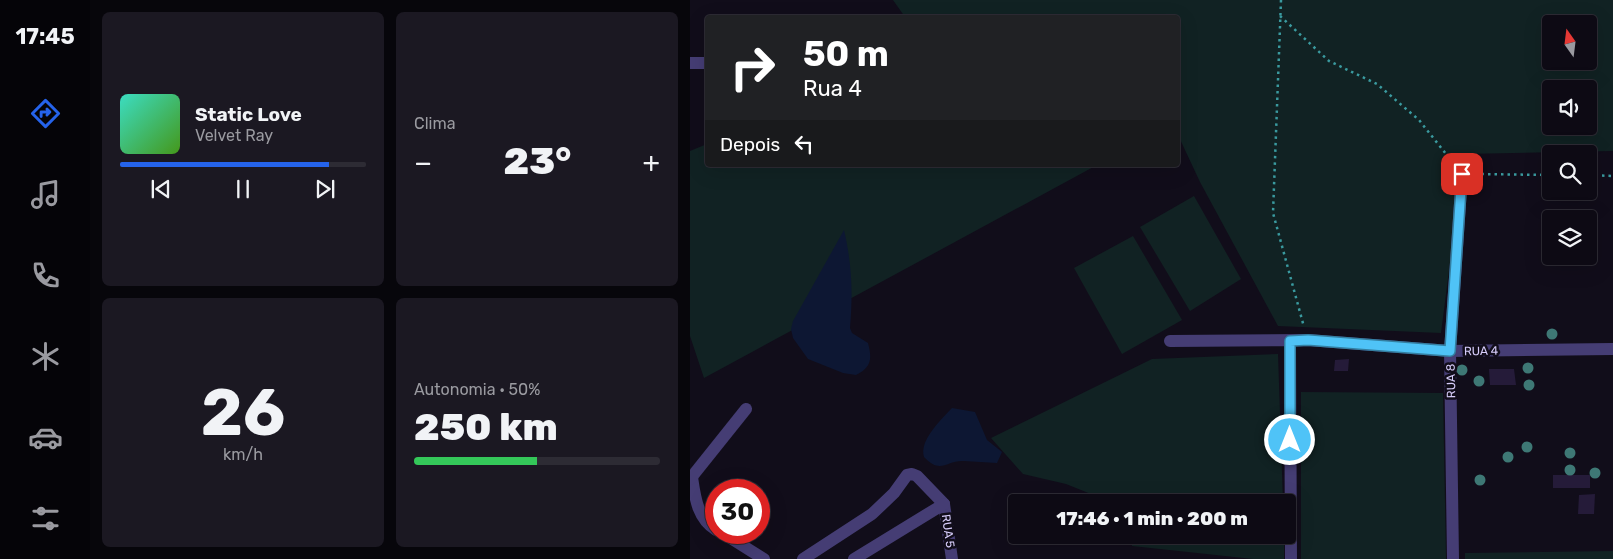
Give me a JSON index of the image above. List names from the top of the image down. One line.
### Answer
{"streets":{"street":["RUA 4","RUA 8","RUA 5"]},"crossings":[["RUA 4","RUA 8"]],"north":"top","page":{"tabs":"17:45","tile":["Clima",["26","km/h"],["Autonomia · 50%","250 km"]],"turn":["50 m","Rua 4"],"song":["Static Love","Velvet Ray"],"then":"Depois","heat":["−","23°","+"],"limit":"30","trip":"17:46 · 1 min · 200 m"}}
